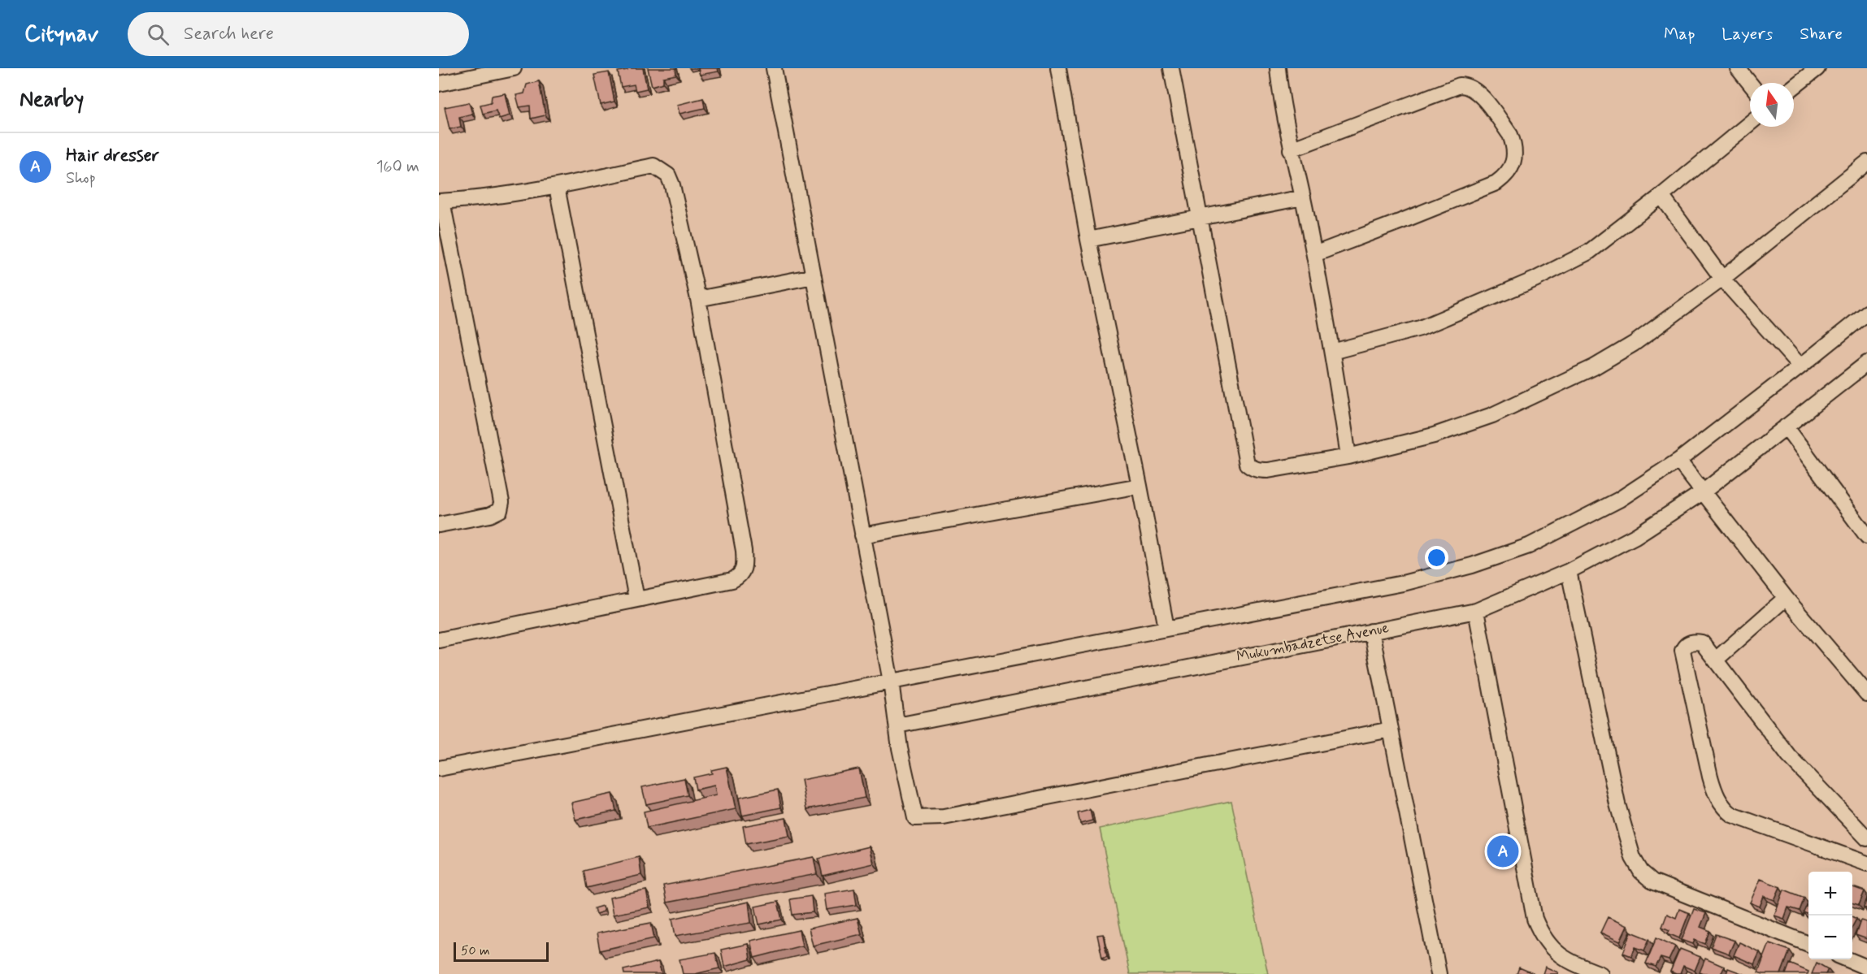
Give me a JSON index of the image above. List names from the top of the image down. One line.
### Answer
{"streets":{"street":["Mukumbadzetse Avenue"]},"scale_bar":"50 m","north":"top","page":{"header":"Citynav","search":"Search here","nav":["Map","Layers","Share"],"heading":"Nearby","list":[{"mark":"A","name":"Hair dresser","note":"Shop","value":"160 m"}],"pins":"A","map_buttons":["+","−"],"scale":"50 m"}}
